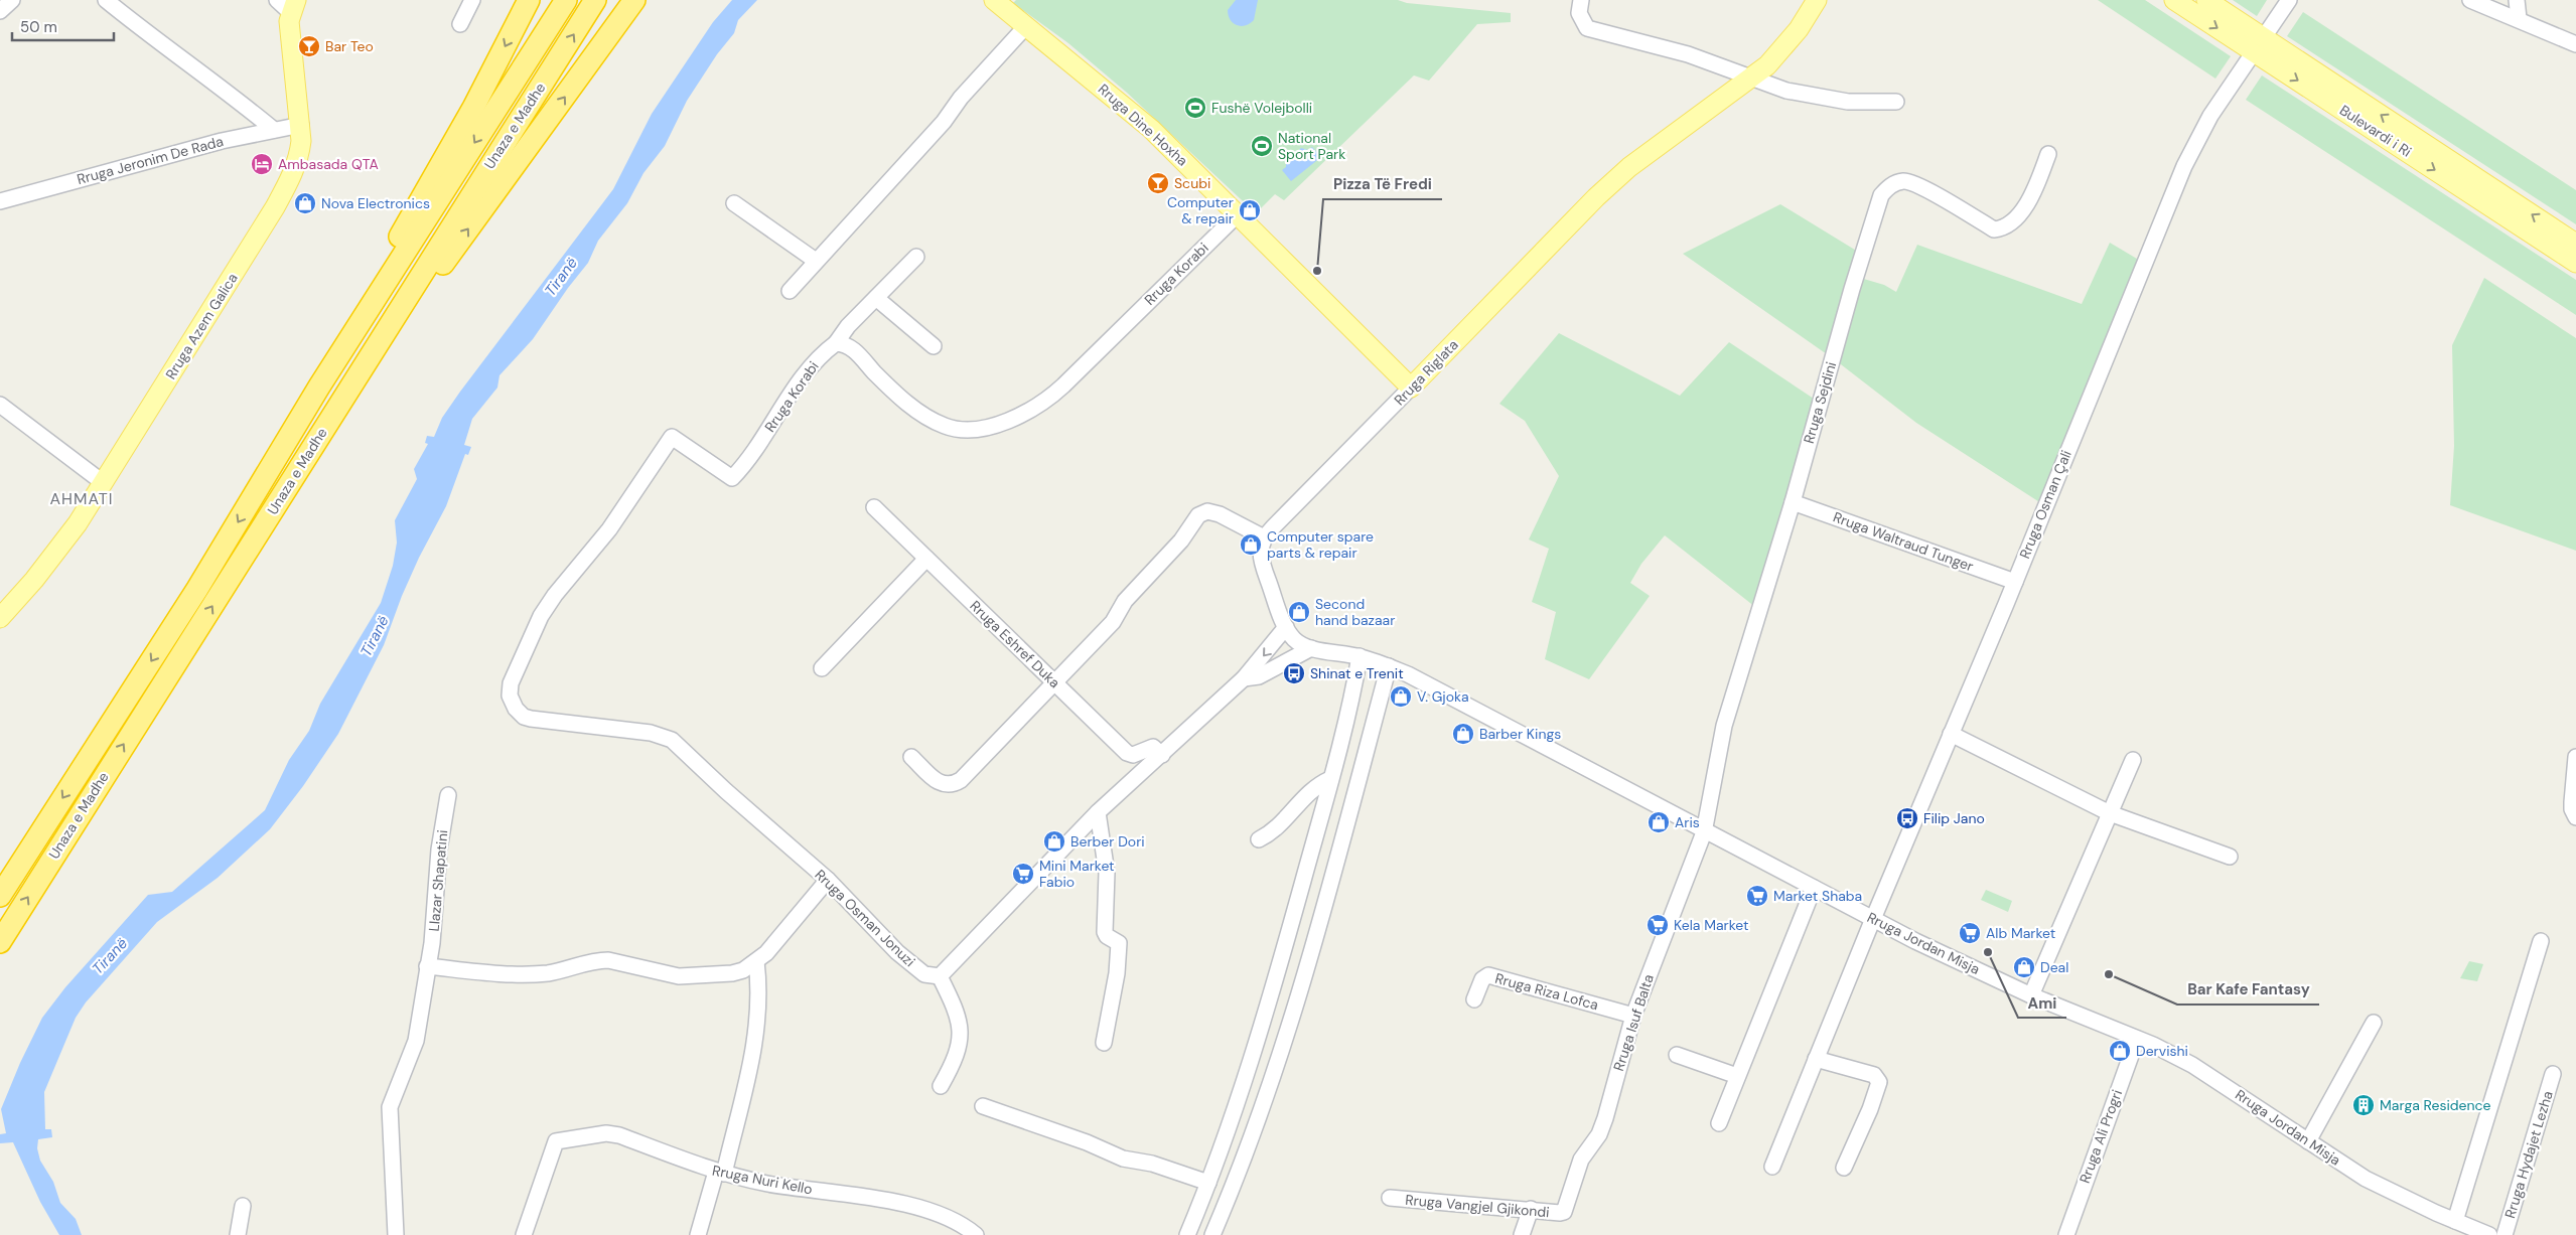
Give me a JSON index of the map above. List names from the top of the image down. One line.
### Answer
{"streets":{"highway":["Unaza e Madhe"],"main road":["Rruga Dine Hoxha","Bulevardi i Ri","Rruga Azem Galica","Rruga Riglata"],"street":["Rruga Jeronim De Rada","Rruga Korabi","Rruga Sejdini","Rruga Osman Çali","Rruga Waltraud Tunger","Rruga Eshref Duka","Llazar Shapatini","Rruga Osman Jonuzi","Rruga Jordan Misja","Rruga Riza Lofca","Rruga Isuf Balta","Rruga Ali Progri","Rruga Hydajet Lezha","Rruga Nuri Kello","Rruga Vangjel Gjikondi"]},"crossings":[["Rruga Dine Hoxha","Rruga Korabi"],["Rruga Dine Hoxha","Rruga Riglata"],["Bulevardi i Ri","Rruga Osman Çali"],["Rruga Jeronim De Rada","Rruga Azem Galica"],["Rruga Korabi","Rruga Osman Jonuzi"],["Rruga Sejdini","Rruga Waltraud Tunger"],["Rruga Sejdini","Rruga Jordan Misja"],["Rruga Sejdini","Rruga Isuf Balta"],["Rruga Osman Çali","Rruga Waltraud Tunger"],["Rruga Osman Çali","Rruga Jordan Misja"],["Rruga Jordan Misja","Rruga Isuf Balta"],["Rruga Jordan Misja","Rruga Ali Progri"],["Rruga Riza Lofca","Rruga Isuf Balta"],["Rruga Isuf Balta","Rruga Vangjel Gjikondi"]],"districts":["AHMATI"],"water":["Tiranë"],"places":{"bar":["Bar Teo","Scubi"],"sports":["Fushë Volejbolli","National Sport Park"],"hotel":["Ambasada QTA"],"shop":["Nova Electronics","Computer & repair","Computer spare parts & repair","Second hand bazaar","V. Gjoka","Barber Kings","Aris","Berber Dori","Deal","Dervishi"],"other":["Pizza Të Fredi","Ami","Bar Kafe Fantasy"],"bus stop":["Shinat e Trenit","Filip Jano"],"supermarket":["Mini Market Fabio","Market Shaba","Kela Market","Alb Market"],"building":["Marga Residence"]},"scale_bar":"50 m"}
